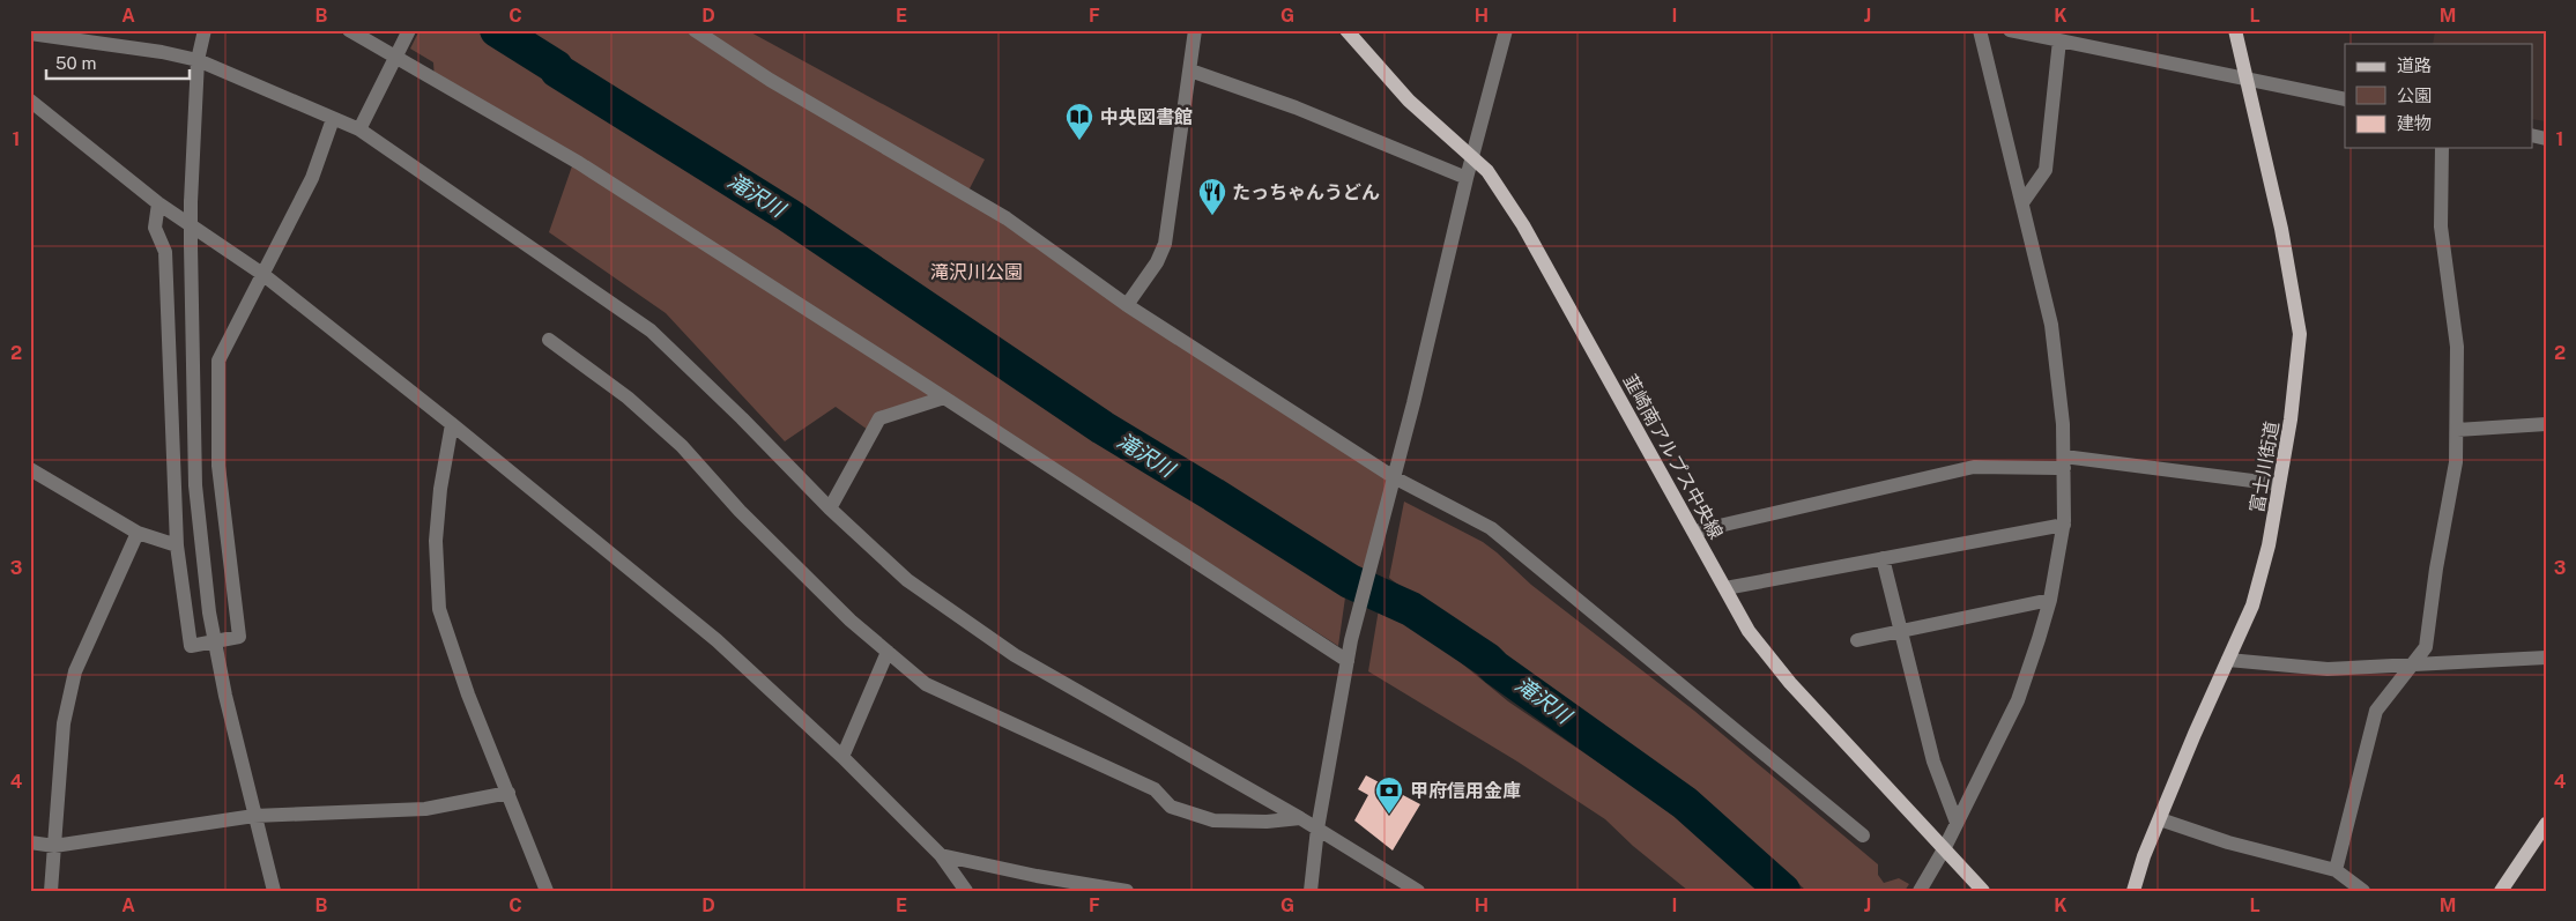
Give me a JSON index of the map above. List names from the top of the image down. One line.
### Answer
{"streets":{"main road":["韮崎南アルプス中央線","富士川街道"]},"water":["滝沢川"],"parks":["滝沢川公園"],"places":{"library":["中央図書館"],"restaurant":["たっちゃんうどん"],"bank":["甲府信用金庫"]},"legend":["道路","公園","建物"],"scale_bar":"50 m","grid":{"columns":["A","B","C","D","E","F","G","H","I","J","K","L","M"],"rows":["1","2","3","4"]}}
